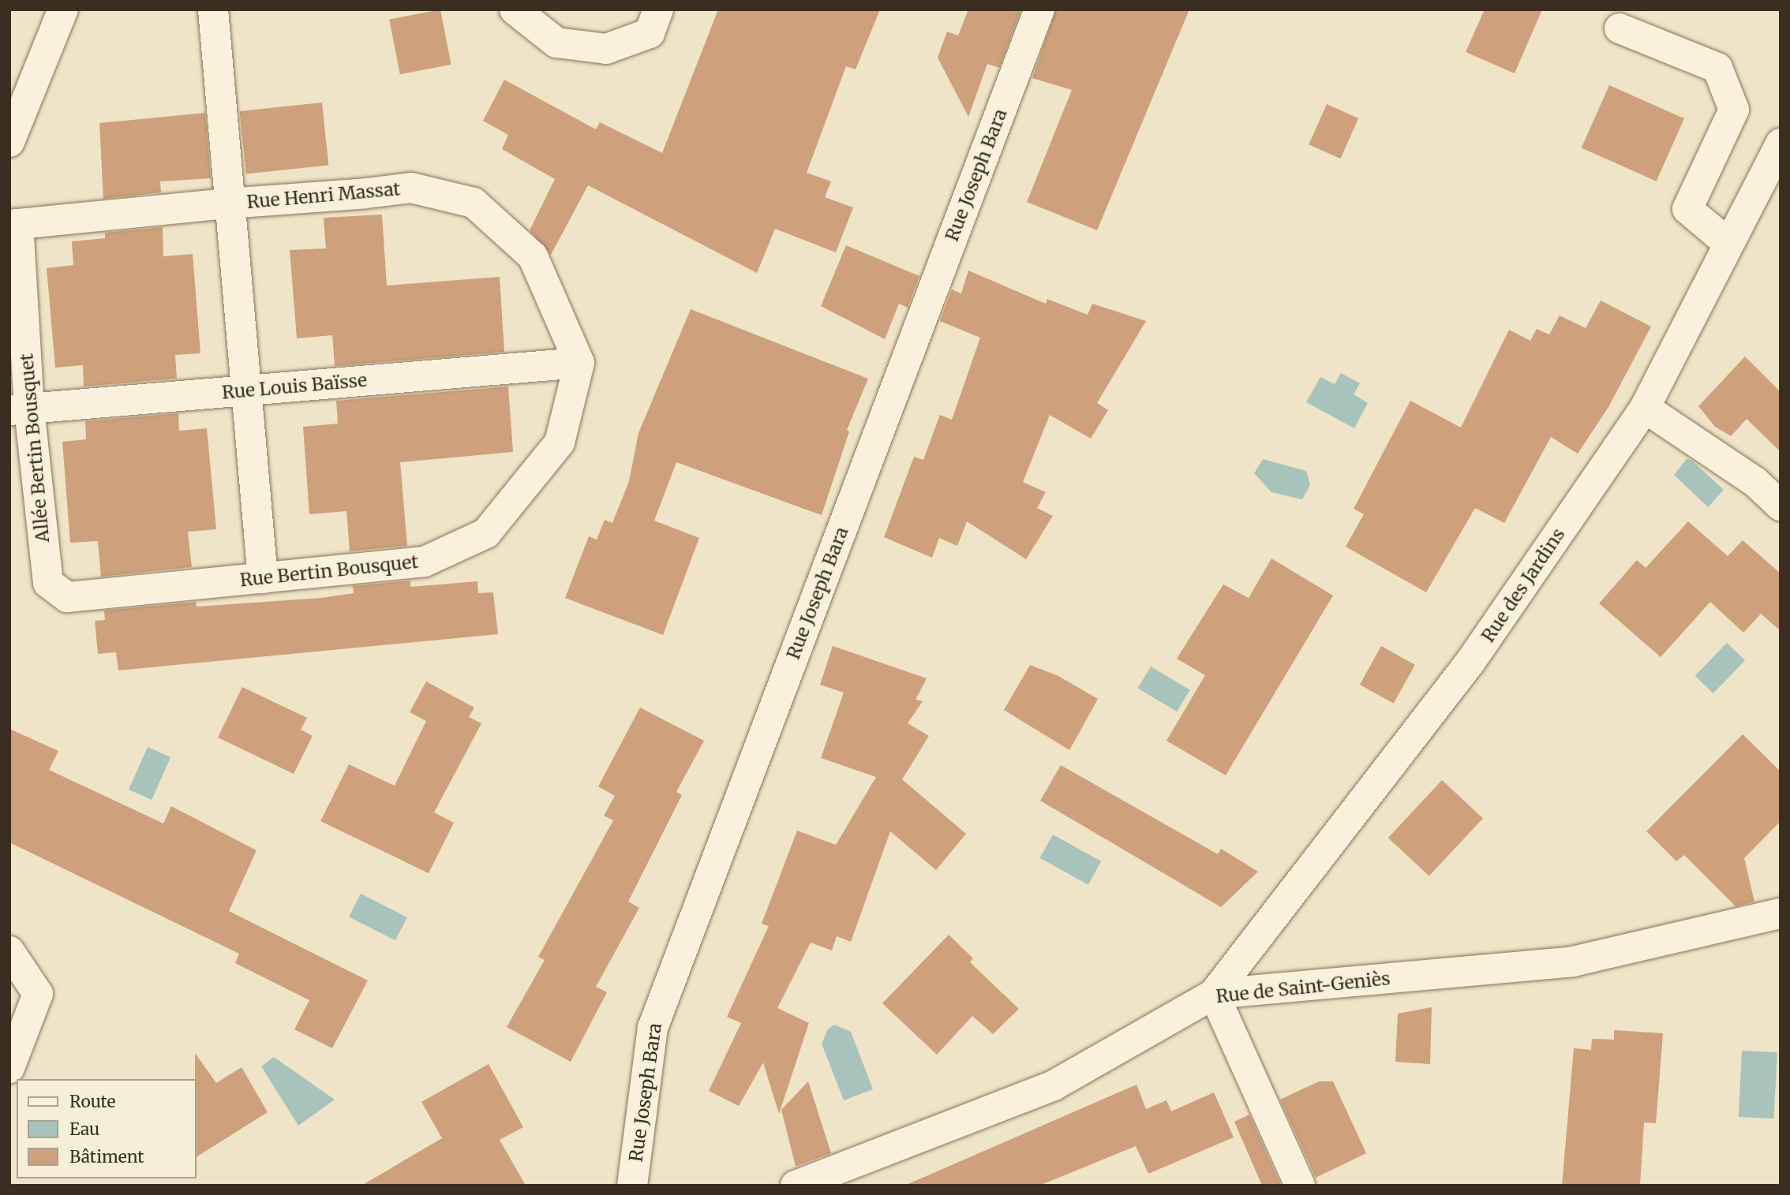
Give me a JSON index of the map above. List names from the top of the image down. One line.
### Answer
{"streets":{"street":["Rue Joseph Bara","Rue Henri Massat","Rue Louis Baïsse","Allée Bertin Bousquet","Rue Bertin Bousquet","Rue des Jardins","Rue de Saint-Geniès"]},"crossings":[["Rue Henri Massat","Rue Louis Baïsse"],["Rue Henri Massat","Allée Bertin Bousquet"],["Rue Henri Massat","Rue Bertin Bousquet"],["Rue Louis Baïsse","Allée Bertin Bousquet"],["Rue Louis Baïsse","Rue Bertin Bousquet"],["Allée Bertin Bousquet","Rue Bertin Bousquet"],["Rue des Jardins","Rue de Saint-Geniès"]],"legend":["Route","Eau","Bâtiment"]}
